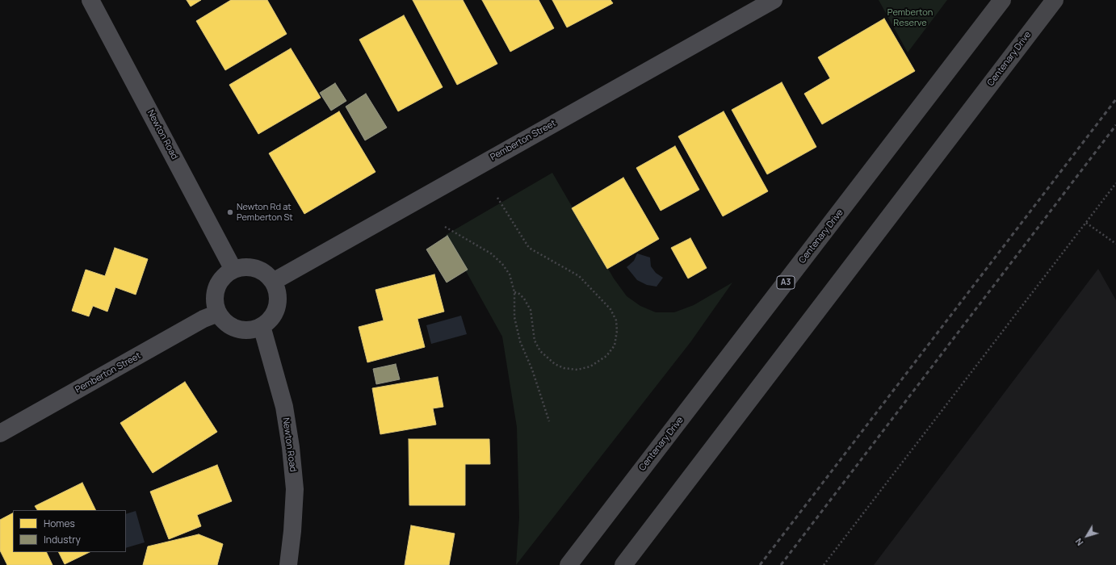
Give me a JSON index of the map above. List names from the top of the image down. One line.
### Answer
{"streets":{"highway":["Centenary Drive","A3"],"street":["Newton Road","Pemberton Street"]},"crossings":[["Newton Road","Pemberton Street"]],"parks":["Pemberton Reserve"],"places":["Newton Rd at Pemberton St"],"legend":["Homes","Industry"],"north":"bottom left"}
